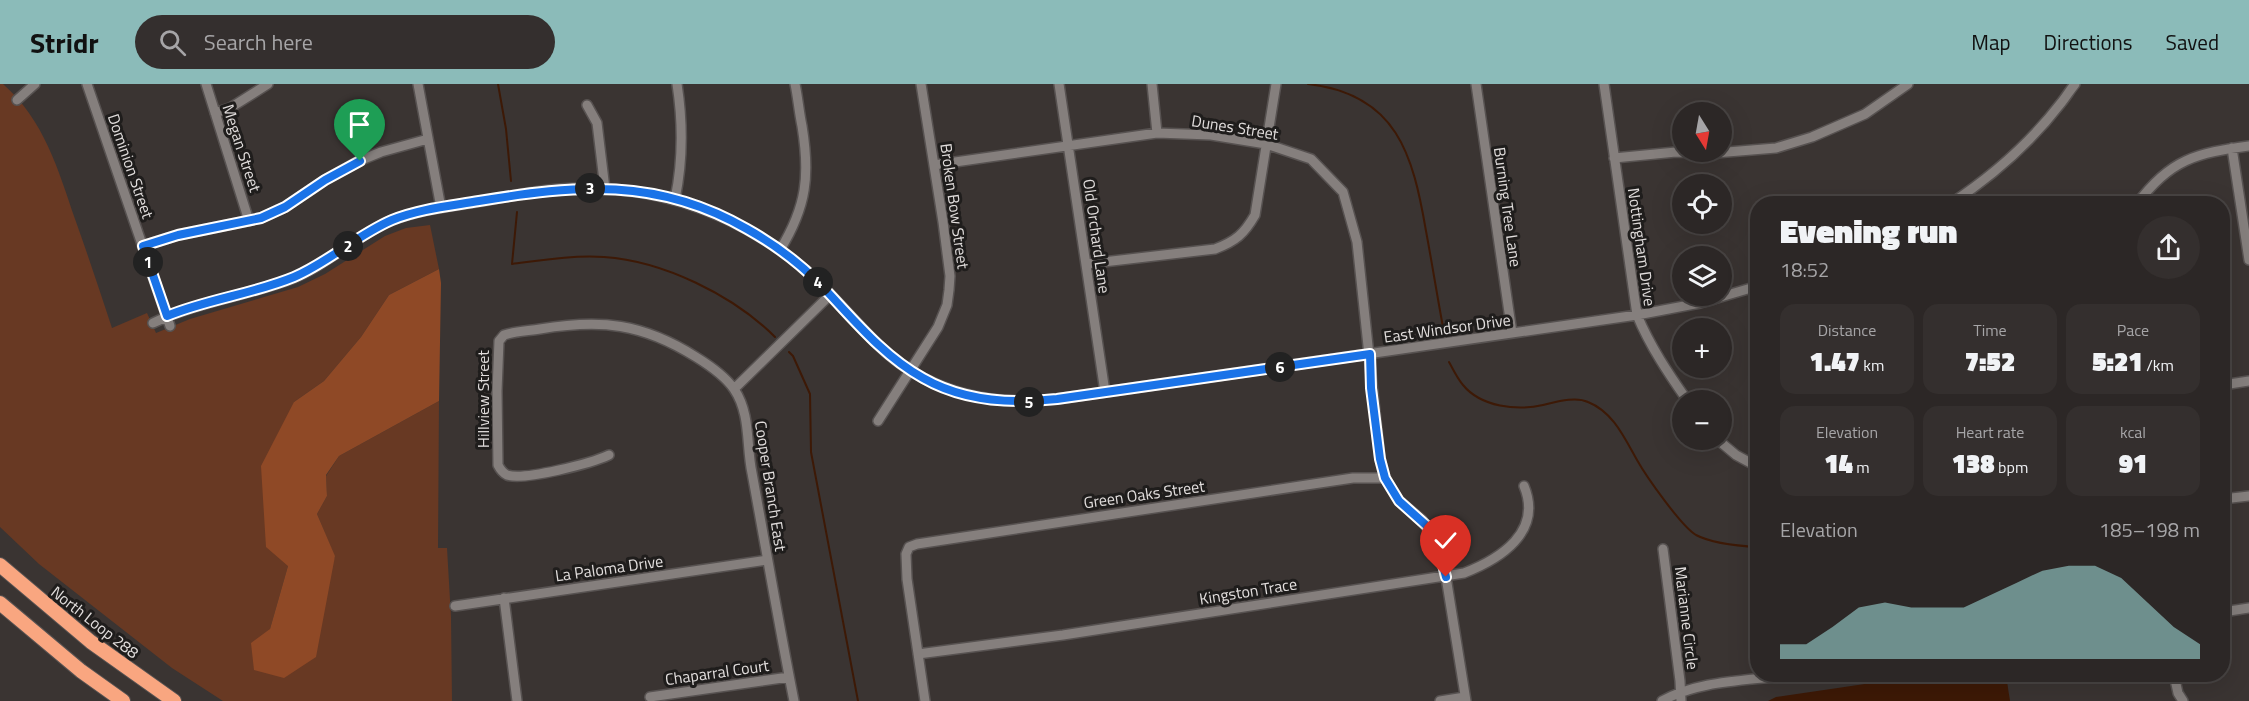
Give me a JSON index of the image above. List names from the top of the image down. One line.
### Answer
{"streets":{"highway":["North Loop 288"],"street":["Dunes Street","Megan Street","Dominion Street","Broken Bow Street","Burning Tree Lane","Old Orchard Lane","Nottingham Drive","East Windsor Drive","Hillview Street","Cooper Branch East","Green Oaks Street","La Paloma Drive","Kingston Trace","Marianne Circle","Chaparral Court"]},"crossings":[["Dunes Street","Broken Bow Street"],["Dunes Street","Old Orchard Lane"],["Dunes Street","East Windsor Drive"],["Dunes Street","Green Oaks Street"],["Dunes Street","Kingston Trace"],["Dominion Street","East Windsor Drive"],["Broken Bow Street","East Windsor Drive"],["Burning Tree Lane","East Windsor Drive"],["Old Orchard Lane","East Windsor Drive"],["Nottingham Drive","East Windsor Drive"],["Hillview Street","Cooper Branch East"],["Cooper Branch East","La Paloma Drive"],["Cooper Branch East","Chaparral Court"],["Green Oaks Street","Kingston Trace"]],"north":"bottom","page":{"header":"Stridr","search":"Search here","nav":["Map","Directions","Saved"],"map_buttons":["+","−"],"pins":["3","2","1","4","6","5"],"heading":["Evening run","18:52"],"stats":[["Distance","1.47 km"],["Time","7:52"],["Pace","5:21 /km"],["Elevation","14 m"],["Heart rate","138 bpm"],["kcal","91"]],"chart":["Elevation","185–198 m"]}}
